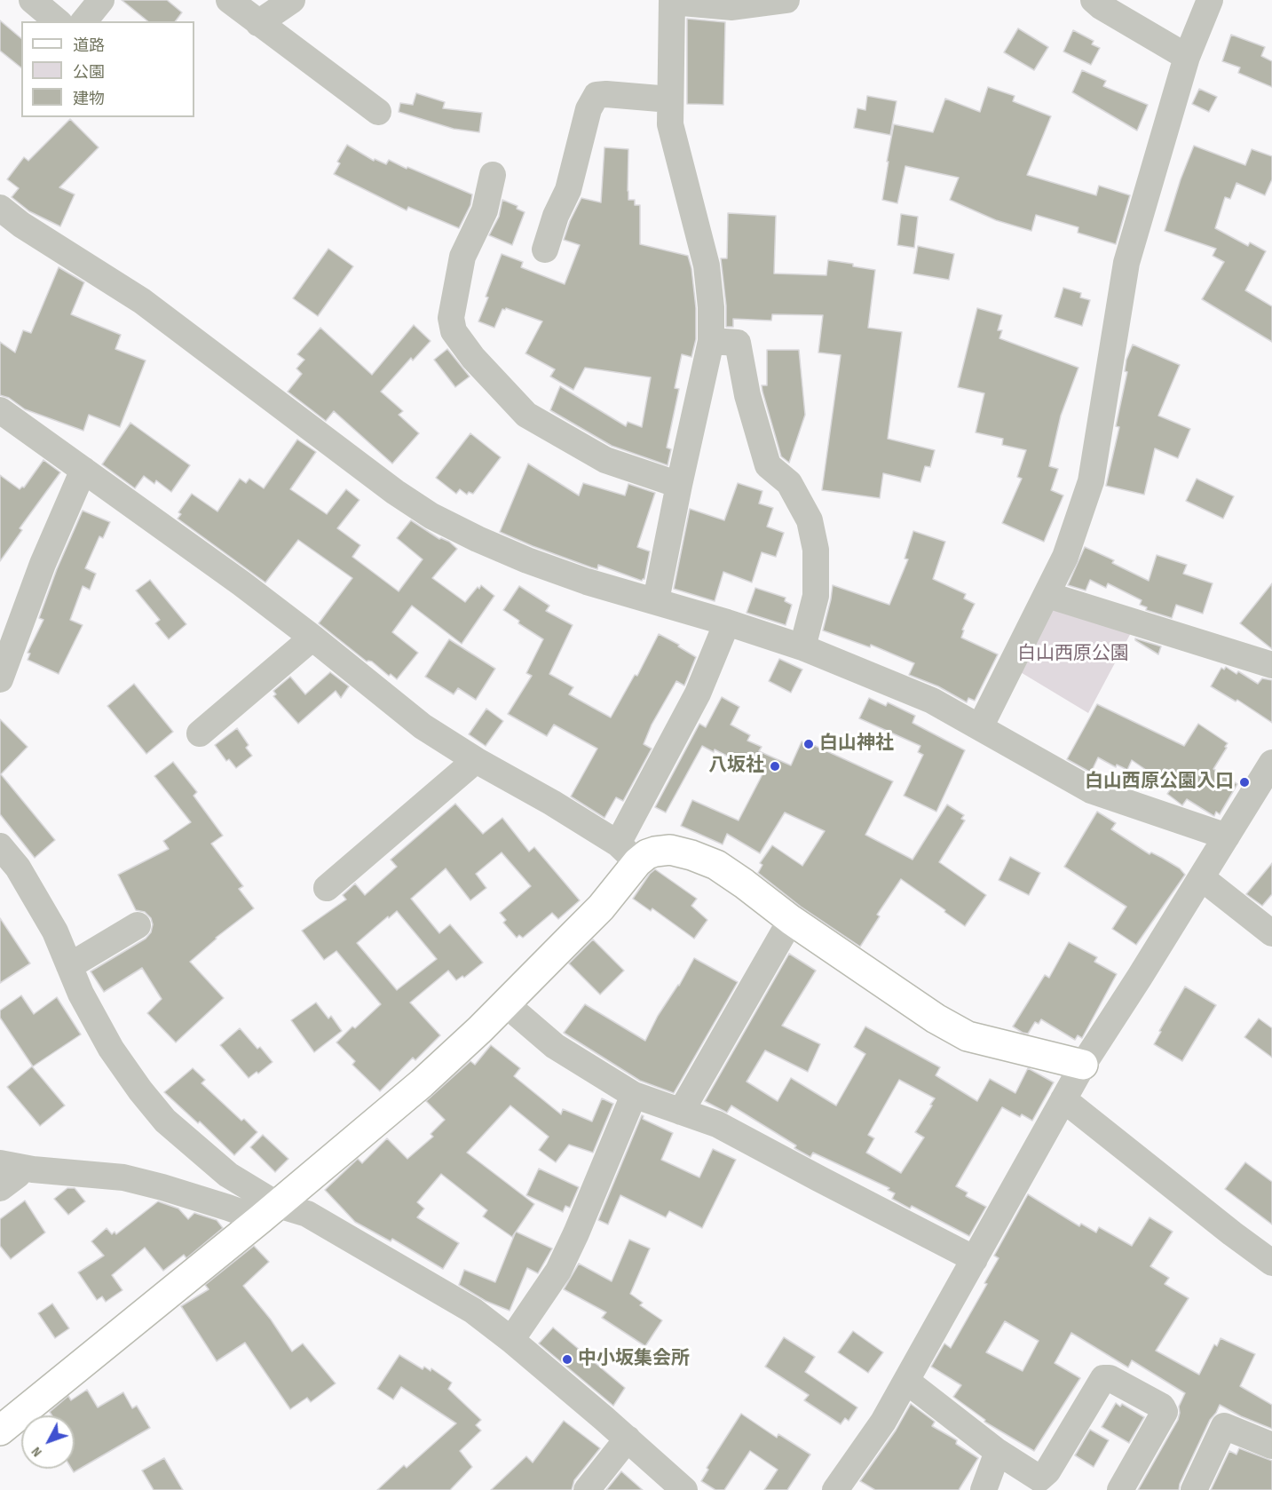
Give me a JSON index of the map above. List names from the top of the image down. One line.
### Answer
{"parks":["白山西原公園"],"places":["白山神社","八坂社","白山西原公園入口","中小坂集会所"],"legend":["道路","公園","建物"],"north":"bottom left"}
